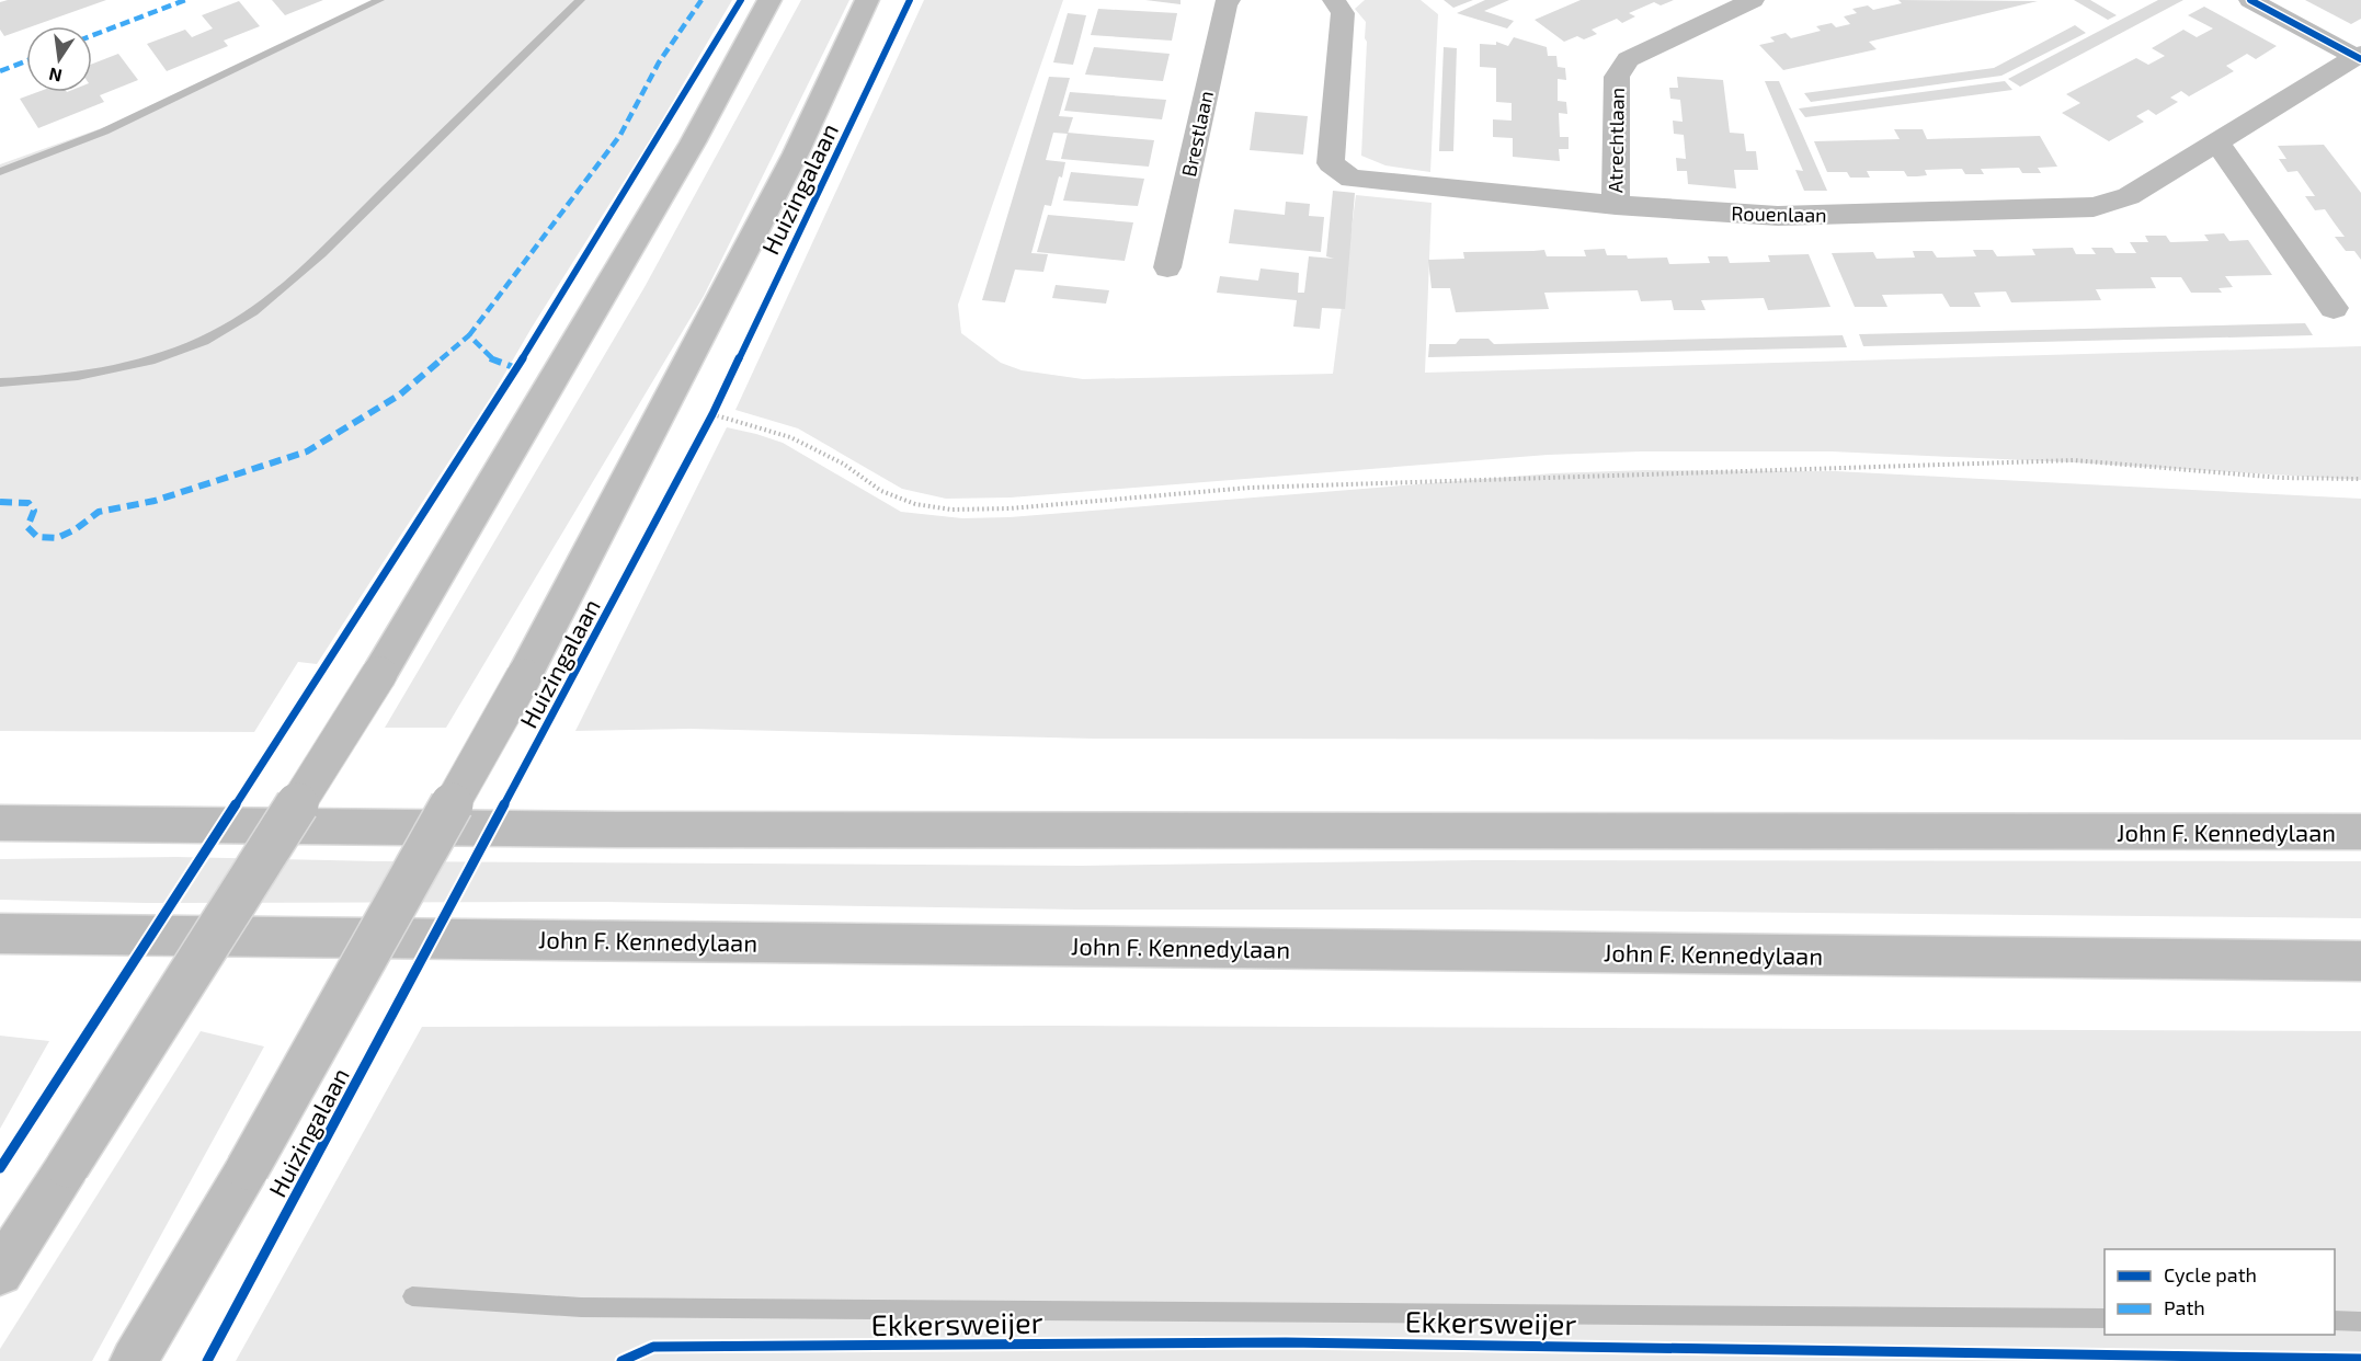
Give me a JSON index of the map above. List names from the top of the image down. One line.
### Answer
{"streets":{"main road":["Brestlaan","Atrechtlaan","Huizingalaan","Rouenlaan","John F. Kennedylaan"],"cycle path":["Ekkersweijer"]},"crossings":[["Atrechtlaan","Rouenlaan"]],"legend":["Cycle path","Path"],"north":"bottom"}
